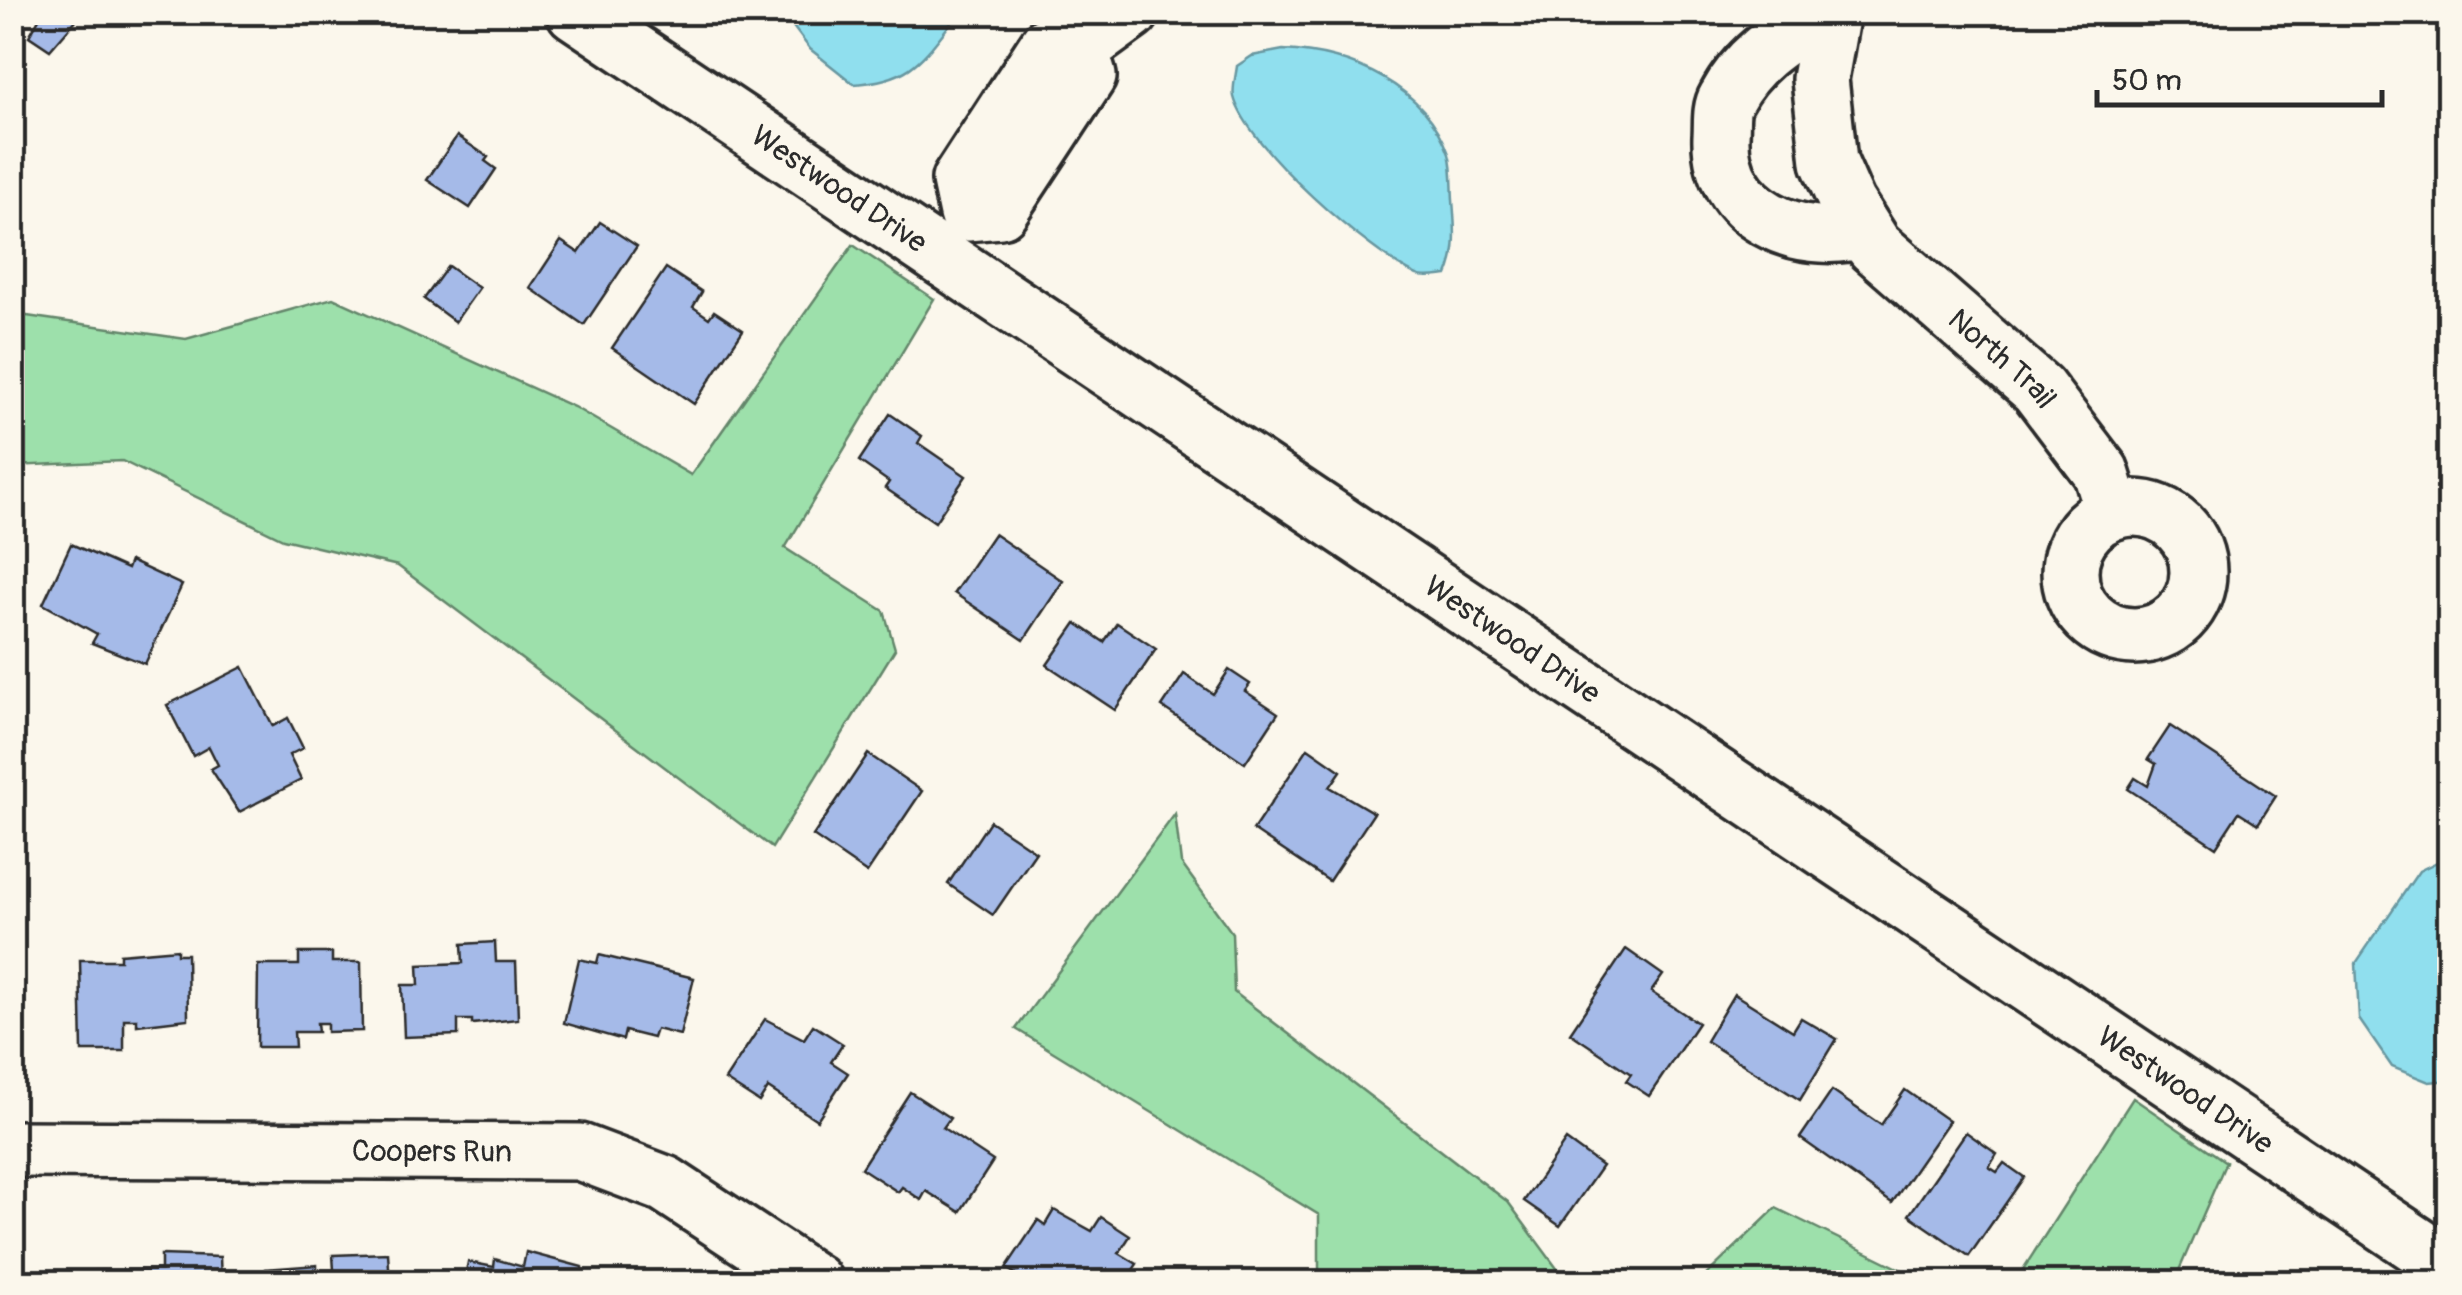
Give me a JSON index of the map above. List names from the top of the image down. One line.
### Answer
{"streets":{"street":["Westwood Drive","North Trail","Coopers Run"]},"scale_bar":"50 m"}
